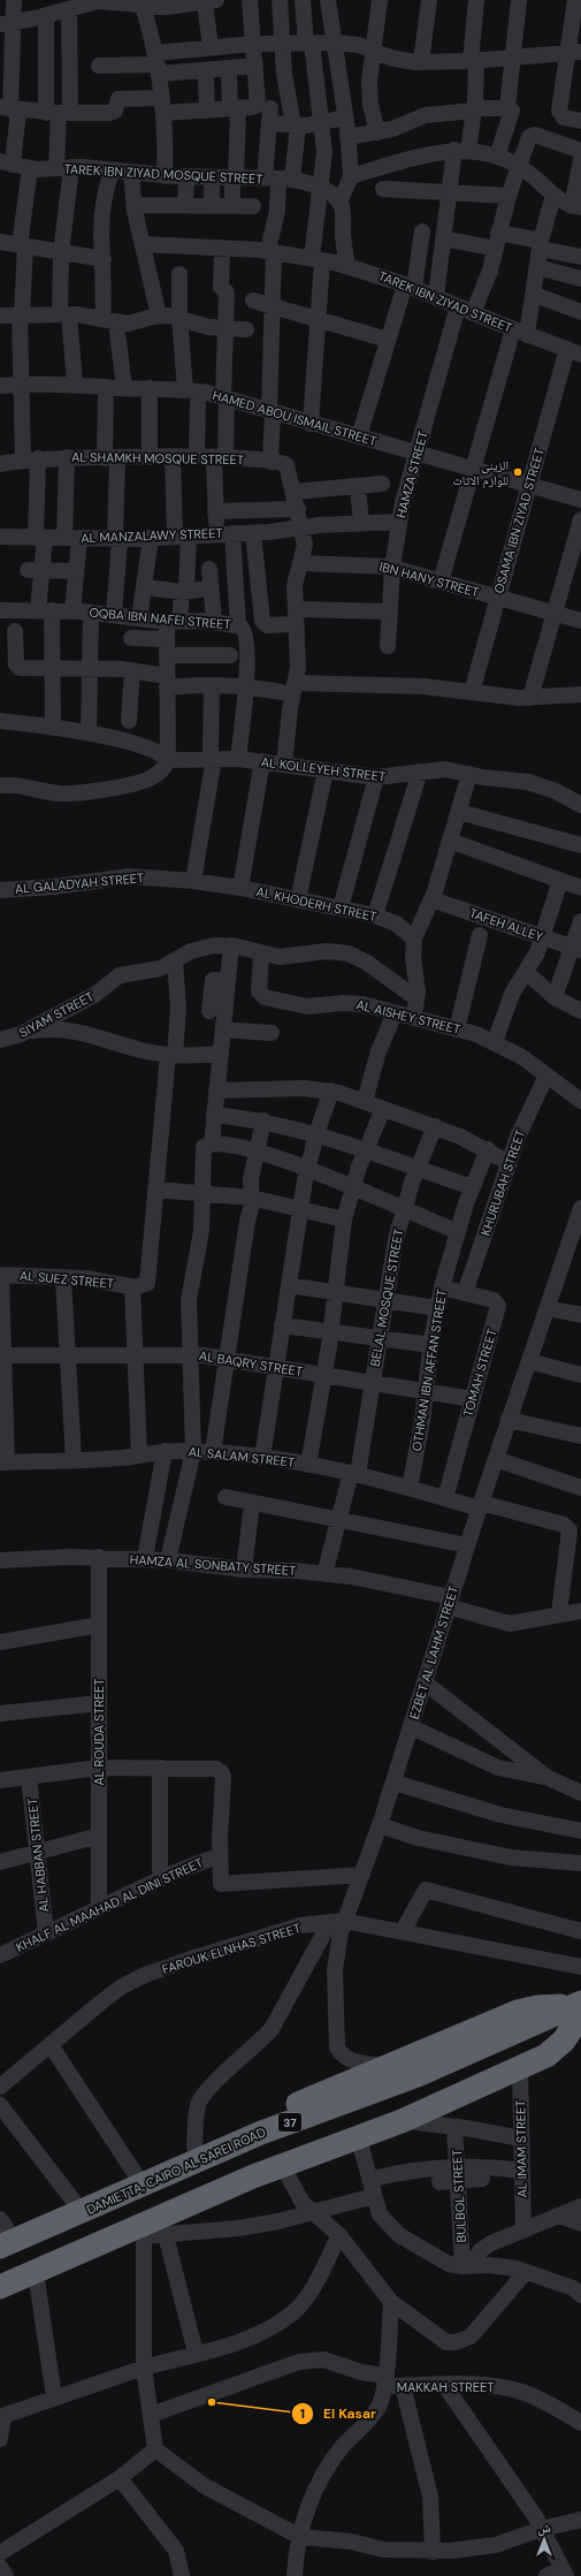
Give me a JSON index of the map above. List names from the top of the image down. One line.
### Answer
{"streets":{"highway":["37","DAMIETTA, CAIRO AL SAREI ROAD"],"street":["TAREK IBN ZIYAD MOSQUE STREET","TAREK IBN ZIYAD STREET","HAMED ABOU ISMAIL STREET","AL SHAMKH MOSQUE STREET","HAMZA STREET","OSAMA IBN ZIYAD STREET","AL MANZALAWY STREET","IBN HANY STREET","OQBA IBN NAFEI STREET","AL KOLLEYEH STREET","AL GALADYAH STREET","AL KHODERH STREET","TAFEH ALLEY","SIYAM STREET","AL AISHEY STREET","KHURUBAH STREET","AL SUEZ STREET","BELAL MOSQUE STREET","AL BAQRY STREET","OTHMAN IBN AFFAN STREET","TOMAH STREET","AL SALAM STREET","HAMZA AL SONBATY STREET","EZBET AL LAHM STREET","AL ROUDA STREET","AL HABBAN STREET","KHALF AL MAAHAD AL DINI STREET","FAROUK ELNHAS STREET","AL IMAM STREET","BULBOL STREET","MAKKAH STREET"]},"crossings":[["TAREK IBN ZIYAD STREET","HAMZA STREET"],["TAREK IBN ZIYAD STREET","OSAMA IBN ZIYAD STREET"],["HAMED ABOU ISMAIL STREET","HAMZA STREET"],["HAMED ABOU ISMAIL STREET","OSAMA IBN ZIYAD STREET"],["HAMZA STREET","AL MANZALAWY STREET"],["HAMZA STREET","IBN HANY STREET"],["OSAMA IBN ZIYAD STREET","IBN HANY STREET"],["OQBA IBN NAFEI STREET","AL KOLLEYEH STREET"],["AL GALADYAH STREET","AL KHODERH STREET"],["SIYAM STREET","AL AISHEY STREET"],["AL AISHEY STREET","KHURUBAH STREET"],["KHURUBAH STREET","TOMAH STREET"],["BELAL MOSQUE STREET","AL BAQRY STREET"],["BELAL MOSQUE STREET","AL SALAM STREET"],["BELAL MOSQUE STREET","HAMZA AL SONBATY STREET"],["AL BAQRY STREET","OTHMAN IBN AFFAN STREET"],["AL BAQRY STREET","TOMAH STREET"],["OTHMAN IBN AFFAN STREET","TOMAH STREET"],["OTHMAN IBN AFFAN STREET","AL SALAM STREET"],["TOMAH STREET","AL SALAM STREET"],["AL SALAM STREET","EZBET AL LAHM STREET"],["HAMZA AL SONBATY STREET","EZBET AL LAHM STREET"],["HAMZA AL SONBATY STREET","AL ROUDA STREET"],["EZBET AL LAHM STREET","FAROUK ELNHAS STREET"],["AL ROUDA STREET","KHALF AL MAAHAD AL DINI STREET"],["AL HABBAN STREET","KHALF AL MAAHAD AL DINI STREET"]],"places":["الزينى للوازم الاثاث","El Kasar"],"north":"top"}
